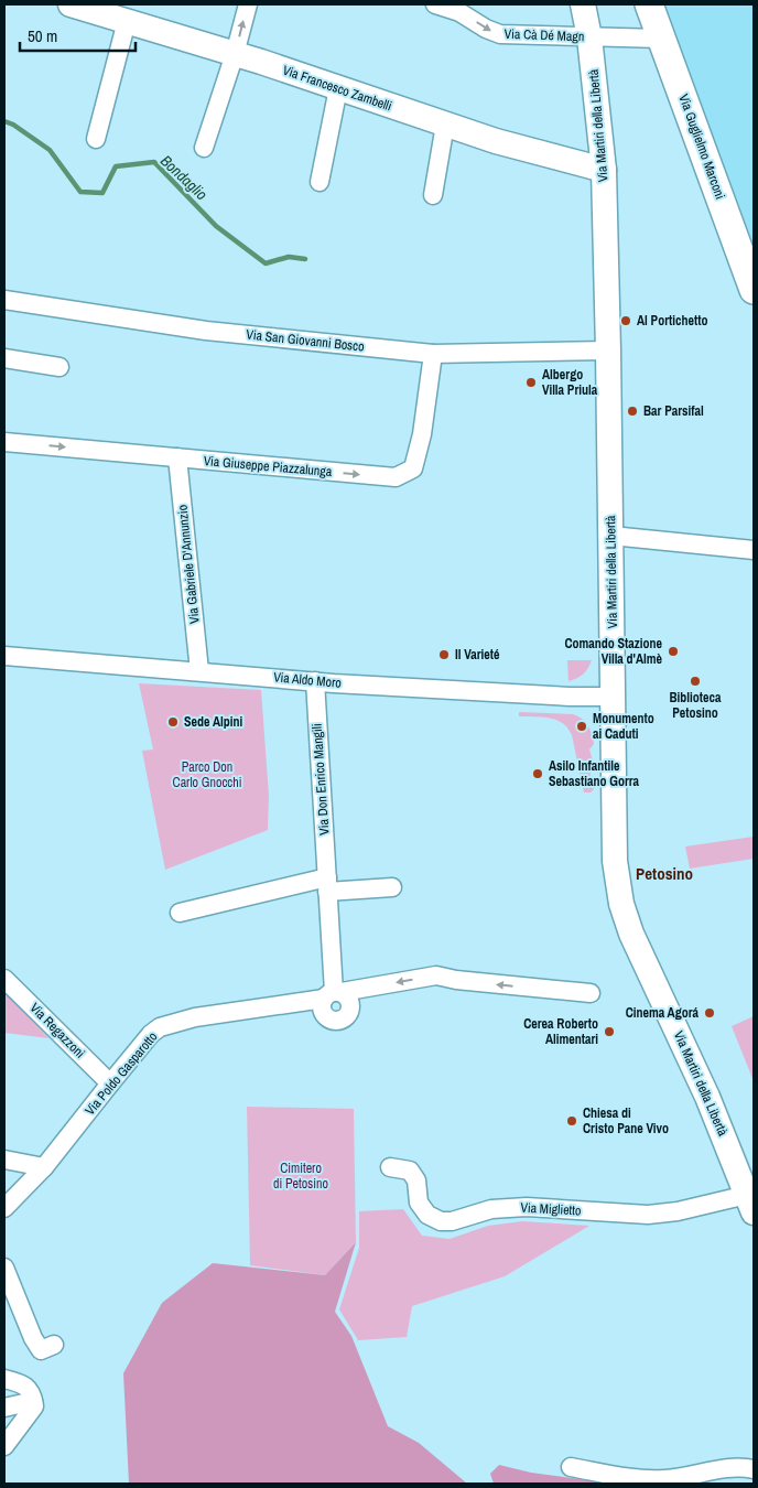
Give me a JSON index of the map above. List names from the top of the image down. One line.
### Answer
{"streets":{"main road":["Via Guglielmo Marconi"],"street":["Via Cà Dé Magn","Via Francesco Zambelli","Via Martiri della Libertà","Via San Giovanni Bosco","Via Giuseppe Piazzalunga","Via Gabriele D'Annunzio","Via Aldo Moro","Via Don Enrico Mangili","Via Regazzoni","Via Poldo Gasparotto","Via Miglietto"]},"crossings":[["Via Cà Dé Magn","Via Martiri della Libertà"],["Via Cà Dé Magn","Via Guglielmo Marconi"],["Via Francesco Zambelli","Via Martiri della Libertà"],["Via Martiri della Libertà","Via San Giovanni Bosco"],["Via Martiri della Libertà","Via Aldo Moro"],["Via Martiri della Libertà","Via Miglietto"],["Via San Giovanni Bosco","Via Giuseppe Piazzalunga"],["Via Giuseppe Piazzalunga","Via Gabriele D'Annunzio"],["Via Gabriele D'Annunzio","Via Aldo Moro"],["Via Aldo Moro","Via Don Enrico Mangili"],["Via Don Enrico Mangili","Via Poldo Gasparotto"],["Via Regazzoni","Via Poldo Gasparotto"]],"one_way":["Via Cà Dé Magn","Via Giuseppe Piazzalunga"],"districts":["Petosino"],"water":["Bondaglio"],"parks":["Parco Don Carlo Gnocchi","Cimitero di Petosino"],"places":["Al Portichetto","Albergo Villa Priula","Bar Parsifal","Comando Stazione Villa d'Almè","Il Varieté","Biblioteca Petosino","Sede Alpini","Monumento ai Caduti","Asilo Infantile Sebastiano Gorra","Cinema Agorá","Cerea Roberto Alimentari","Chiesa di Cristo Pane Vivo"],"scale_bar":"50 m"}
